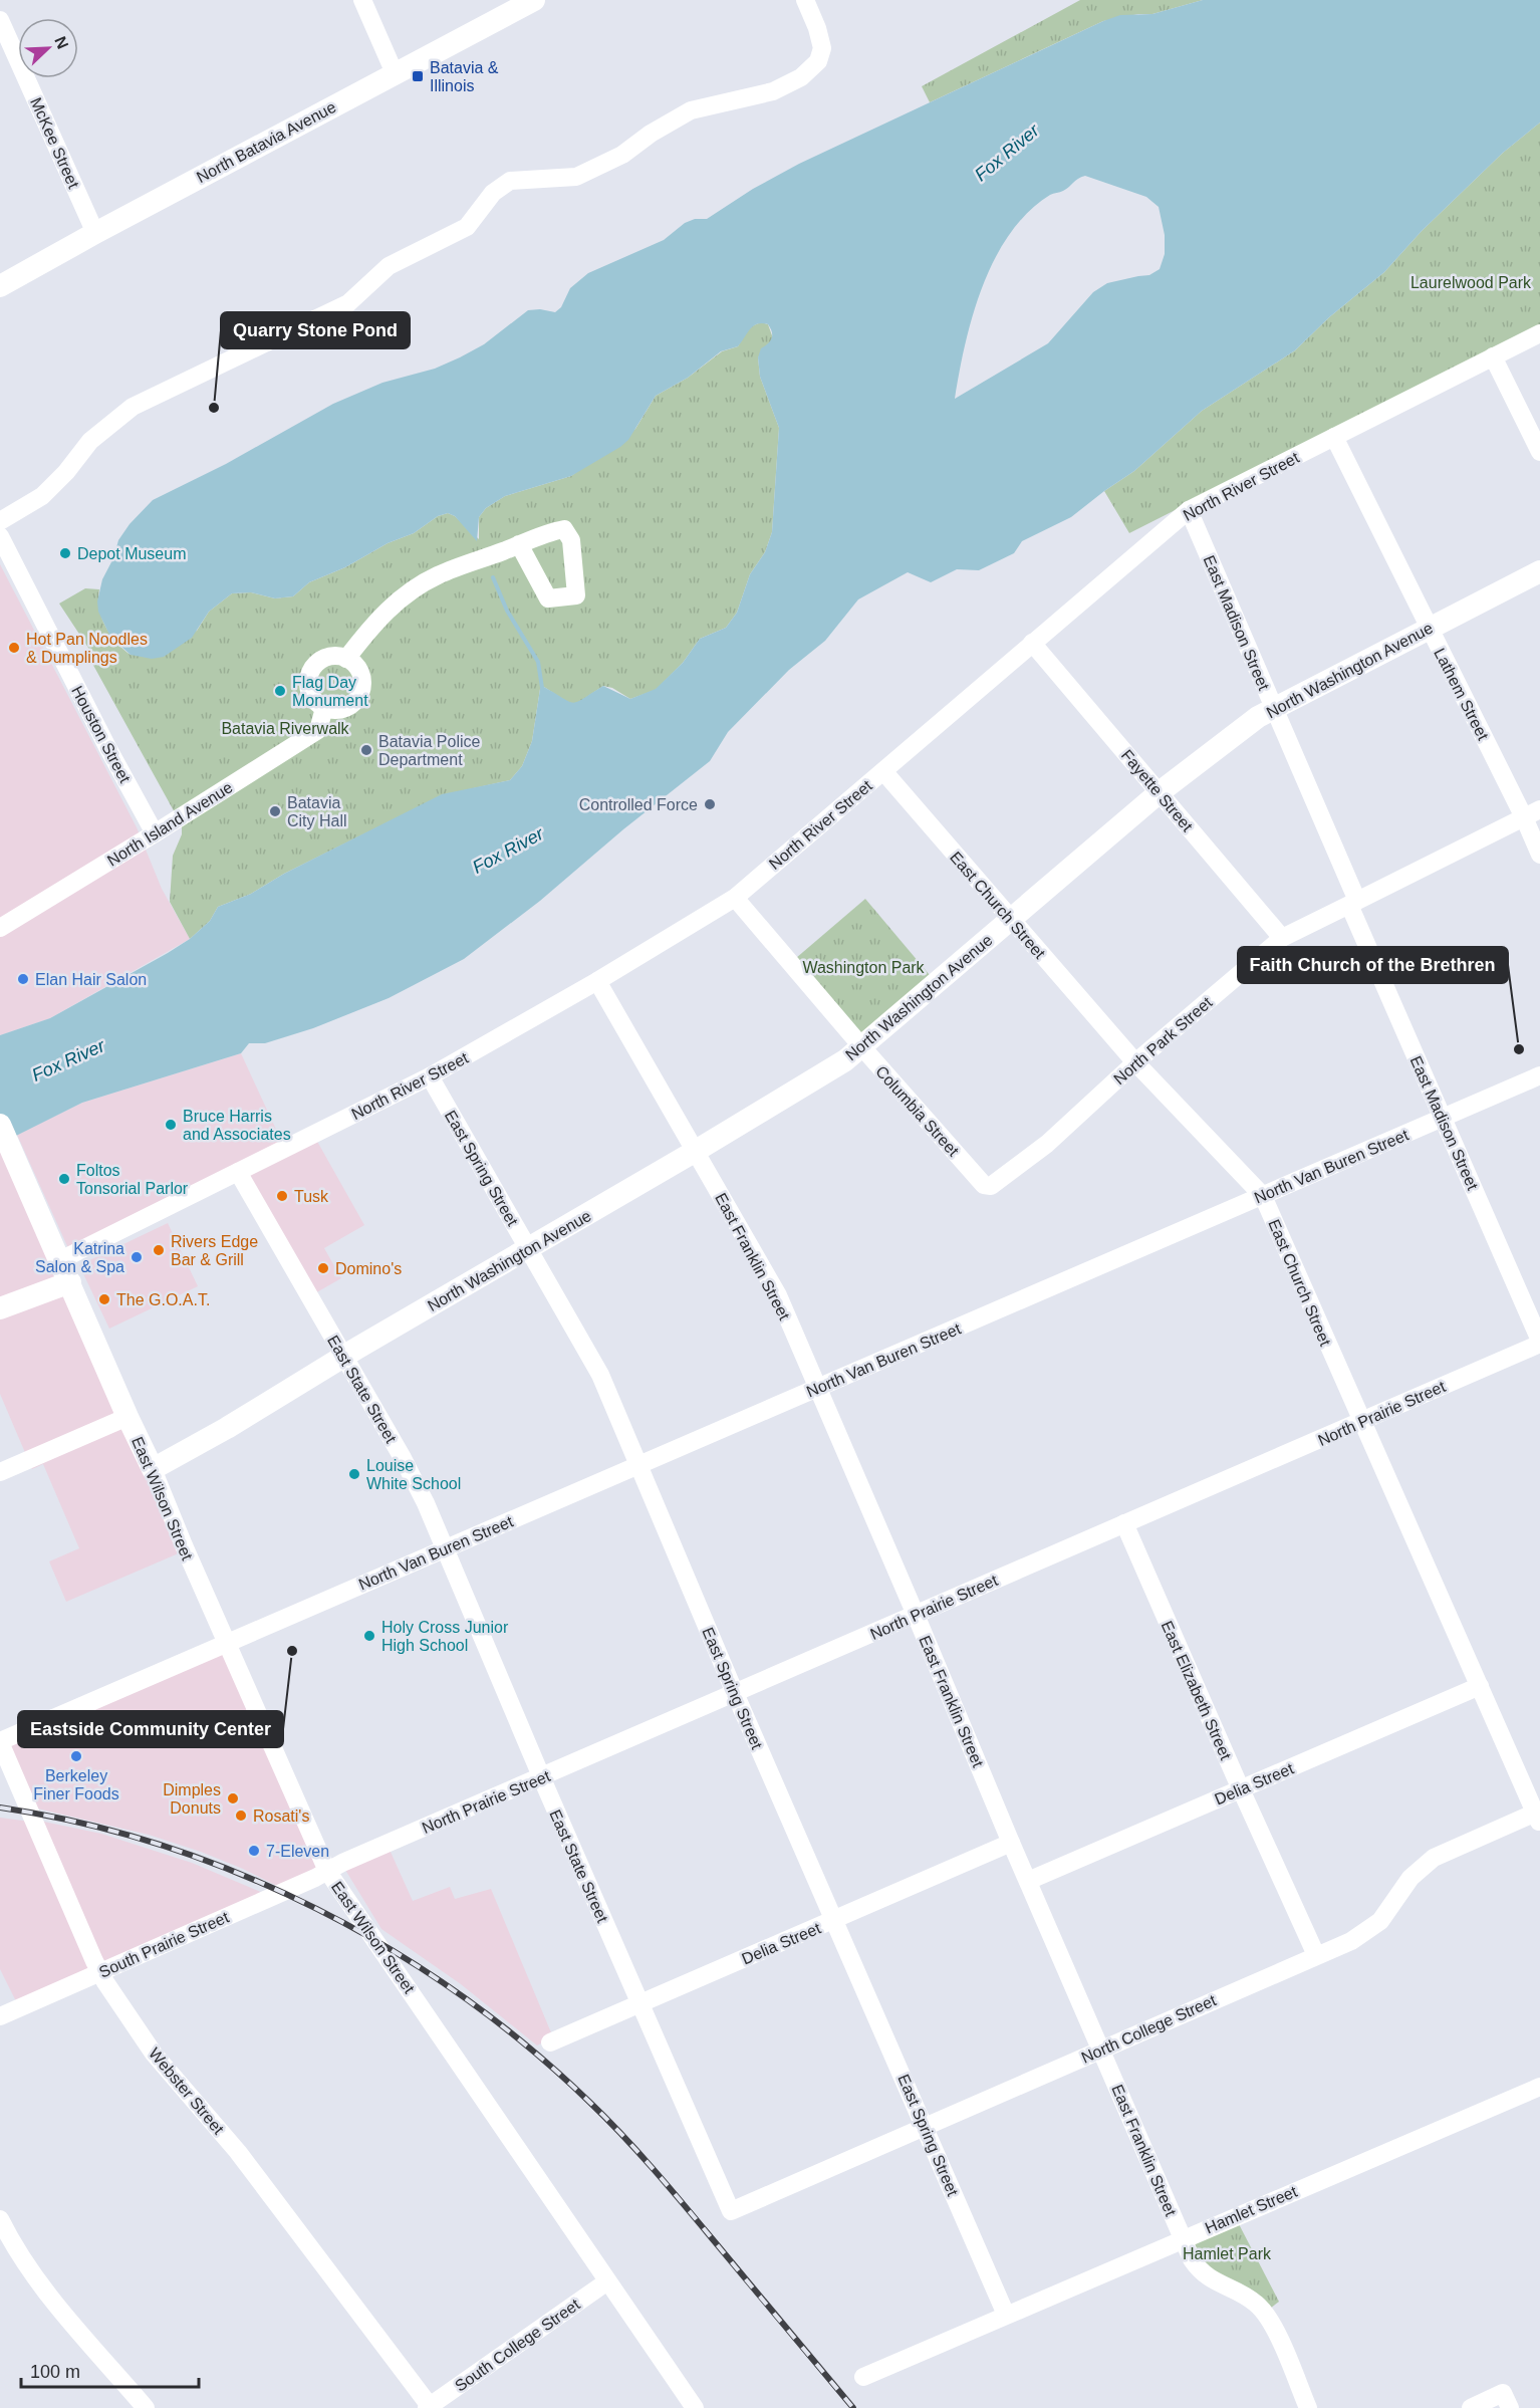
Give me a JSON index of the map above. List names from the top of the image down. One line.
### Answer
{"streets":{"main road":["North Batavia Avenue","North Washington Avenue","East Wilson Street"],"street":["McKee Street","North River Street","East Madison Street","Lathem Street","Houston Street","Fayette Street","North Island Avenue","East Church Street","North Park Street","Columbia Street","North Van Buren Street","East Spring Street","East Franklin Street","East State Street","North Prairie Street","East Elizabeth Street","Delia Street","South Prairie Street","North College Street","Webster Street","Hamlet Street","South College Street"]},"crossings":[["North Batavia Avenue","McKee Street"],["North River Street","East Madison Street"],["North River Street","Lathem Street"],["North River Street","Fayette Street"],["North River Street","East Church Street"],["North River Street","Columbia Street"],["North River Street","East Spring Street"],["North River Street","East Franklin Street"],["North River Street","East State Street"],["North River Street","East Wilson Street"],["East Madison Street","North Washington Avenue"],["East Madison Street","North Park Street"],["East Madison Street","North Van Buren Street"],["East Madison Street","North Prairie Street"],["North Washington Avenue","Lathem Street"],["North Washington Avenue","Fayette Street"],["North Washington Avenue","East Church Street"],["North Washington Avenue","Columbia Street"],["North Washington Avenue","East Spring Street"],["North Washington Avenue","East Franklin Street"],["North Washington Avenue","East State Street"],["North Washington Avenue","East Wilson Street"],["Lathem Street","North Park Street"],["Houston Street","North Island Avenue"],["Fayette Street","North Park Street"],["East Church Street","North Park Street"],["East Church Street","North Van Buren Street"],["East Church Street","North Prairie Street"],["East Church Street","Delia Street"],["East Church Street","North College Street"],["North Park Street","Columbia Street"],["North Van Buren Street","East Spring Street"],["North Van Buren Street","East Franklin Street"],["North Van Buren Street","East State Street"],["North Van Buren Street","East Wilson Street"],["North Van Buren Street","Webster Street"],["East Spring Street","North Prairie Street"],["East Spring Street","Delia Street"],["East Spring Street","North College Street"],["East Spring Street","Hamlet Street"],["East Franklin Street","North Prairie Street"],["East Franklin Street","Delia Street"],["East Franklin Street","North College Street"],["East Franklin Street","Hamlet Street"],["East State Street","North Prairie Street"],["East State Street","Delia Street"],["East State Street","North College Street"],["North Prairie Street","East Wilson Street"],["North Prairie Street","East Elizabeth Street"],["North Prairie Street","South Prairie Street"],["East Wilson Street","South Prairie Street"],["East Wilson Street","South College Street"],["East Elizabeth Street","Delia Street"],["East Elizabeth Street","North College Street"],["South Prairie Street","Webster Street"],["Webster Street","South College Street"]],"water":["Fox River"],"parks":["Laurelwood Park","Batavia Riverwalk","Washington Park","Hamlet Park"],"places":{"transit":["Batavia & Illinois"],"other":["Quarry Stone Pond","Depot Museum","Hot Pan Noodles & Dumplings","Flag Day Monument","Batavia Police Department","Controlled Force","Batavia City Hall","Elan Hair Salon","Faith Church of the Brethren","Bruce Harris and Associates","Foltos Tonsorial Parlor","Tusk","Rivers Edge Bar & Grill","Katrina Salon & Spa","Domino's","The G.O.A.T.","Louise White School","Holy Cross Junior High School","Eastside Community Center","Berkeley Finer Foods","Dimples Donuts","Rosati's","7-Eleven"]},"scale_bar":"100 m","north":"top right"}
